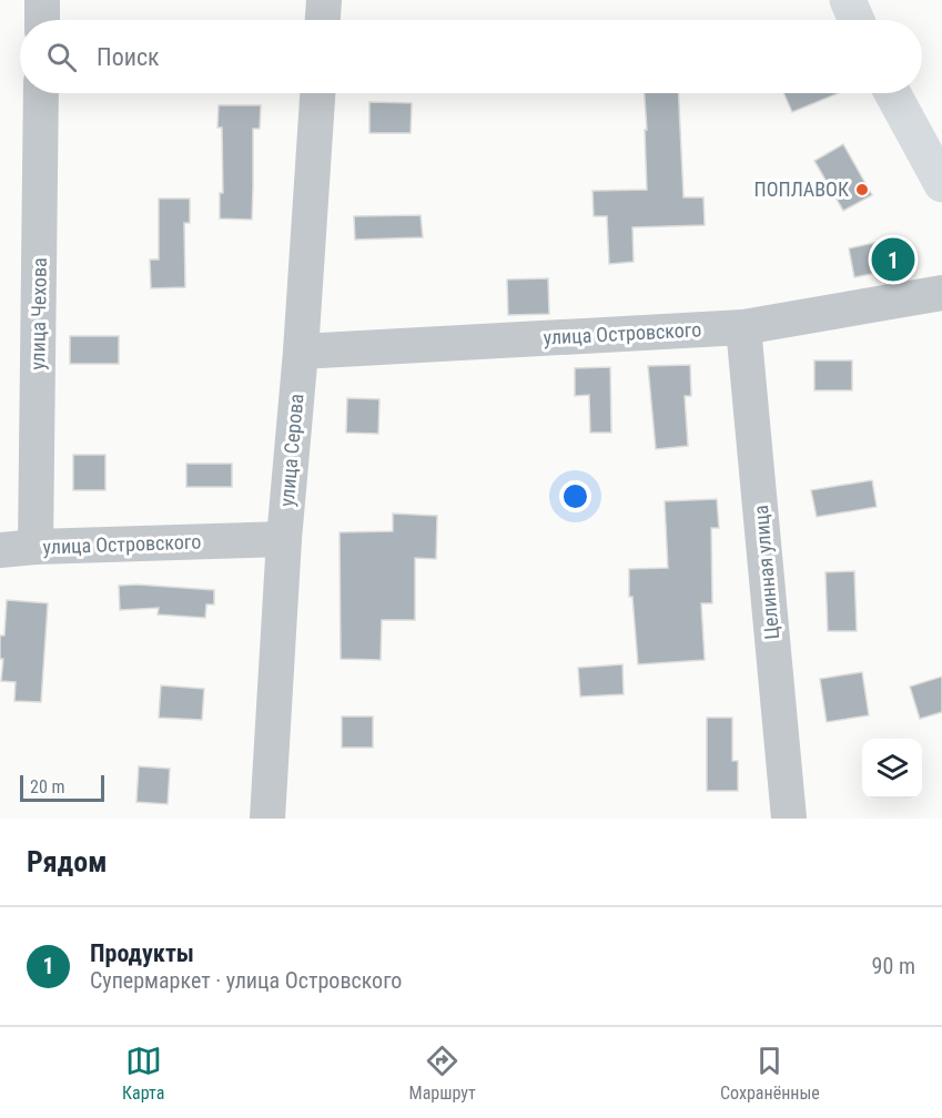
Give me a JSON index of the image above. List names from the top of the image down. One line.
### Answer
{"streets":{"street":["улица Чехова","улица Островского","улица Серова","Целинная улица"]},"crossings":[["улица Чехова","улица Островского"],["улица Островского","улица Серова"],["улица Островского","Целинная улица"]],"places":["ПОПЛАВОК"],"scale_bar":"20 m","page":{"search":"Поиск","pins":"1","scale":"20 m","heading":"Рядом","list":[{"mark":"1","name":"Продукты","note":"Супермаркет · улица Островского","value":"90 m"}],"nav":["Карта","Маршрут","Сохранённые"]}}
